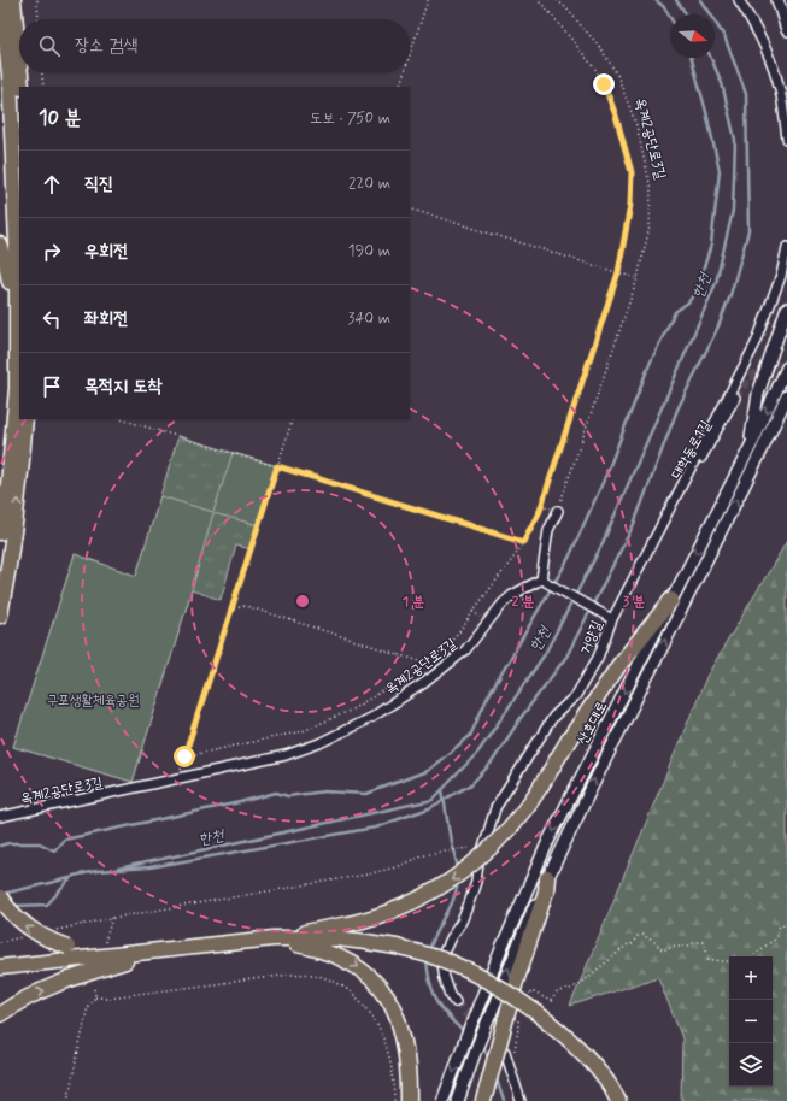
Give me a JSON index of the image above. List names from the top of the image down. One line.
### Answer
{"streets":{"street":["옥계2공단로3길","대학동로1길","거양길","산호대로"]},"crossings":[["대학동로1길","거양길"]],"water":["한천"],"parks":["구포생활체육공원"],"north":"right","page":{"search":"장소 검색","heading":["10 분","도보 · 750 m"],"list":[["직진","220 m"],["우회전","190 m"],["좌회전","340 m"],"목적지 도착"],"map_buttons":["+","−"]},"rings":["1 분","2 분","3 분"]}
